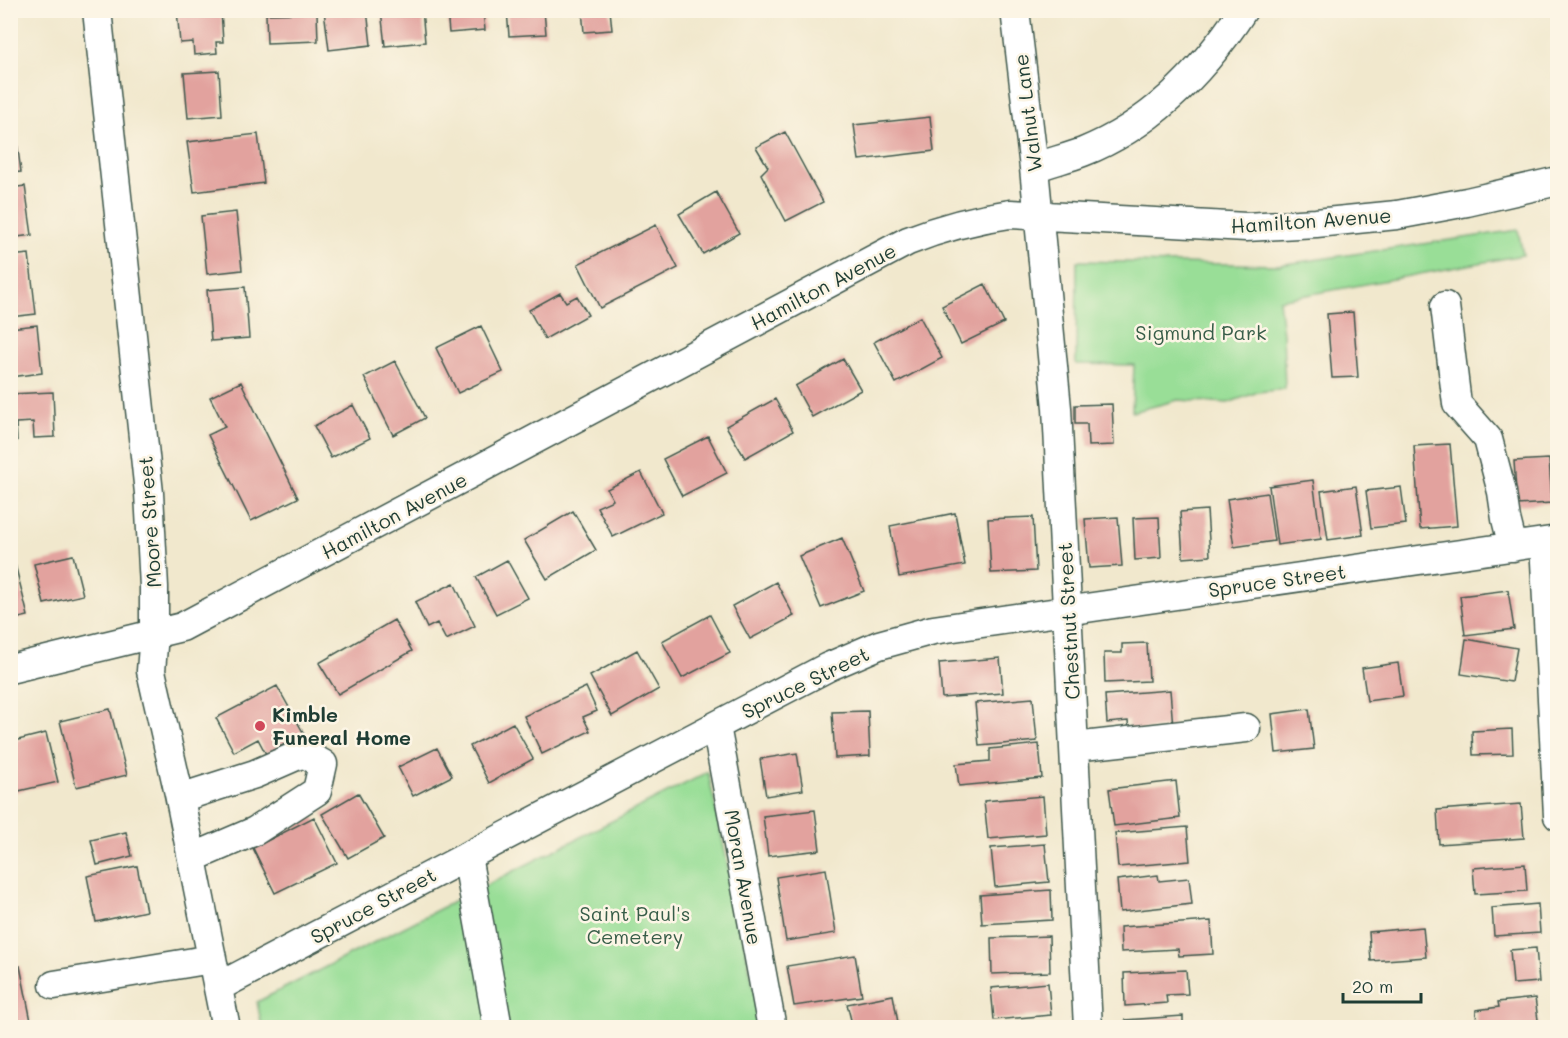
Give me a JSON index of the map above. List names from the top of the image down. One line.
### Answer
{"streets":{"street":["Walnut Lane","Hamilton Avenue","Moore Street","Spruce Street","Chestnut Street","Moran Avenue"]},"crossings":[["Walnut Lane","Hamilton Avenue"],["Walnut Lane","Chestnut Street"],["Hamilton Avenue","Moore Street"],["Hamilton Avenue","Chestnut Street"],["Moore Street","Spruce Street"],["Spruce Street","Chestnut Street"],["Spruce Street","Moran Avenue"]],"parks":["Sigmund Park","Saint Paul's Cemetery"],"places":["Kimble Funeral Home"],"scale_bar":"20 m"}
